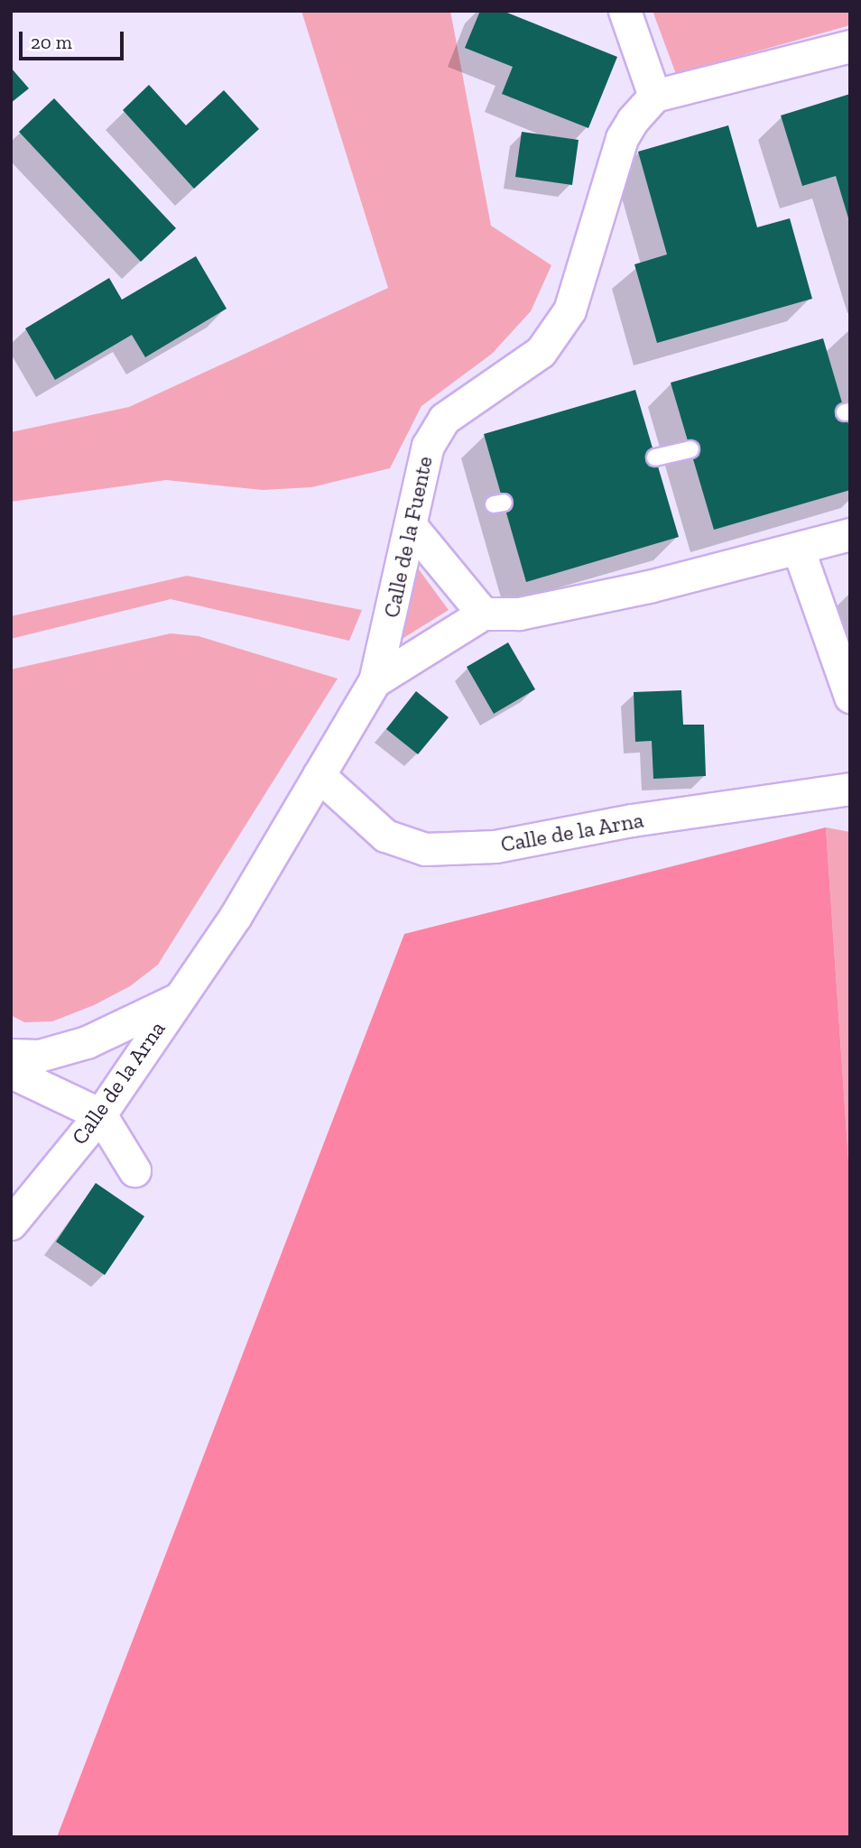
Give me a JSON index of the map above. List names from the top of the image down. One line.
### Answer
{"streets":{"street":["Calle de la Fuente","Calle de la Arna"]},"crossings":[["Calle de la Fuente","Calle de la Arna"]],"scale_bar":"20 m"}
